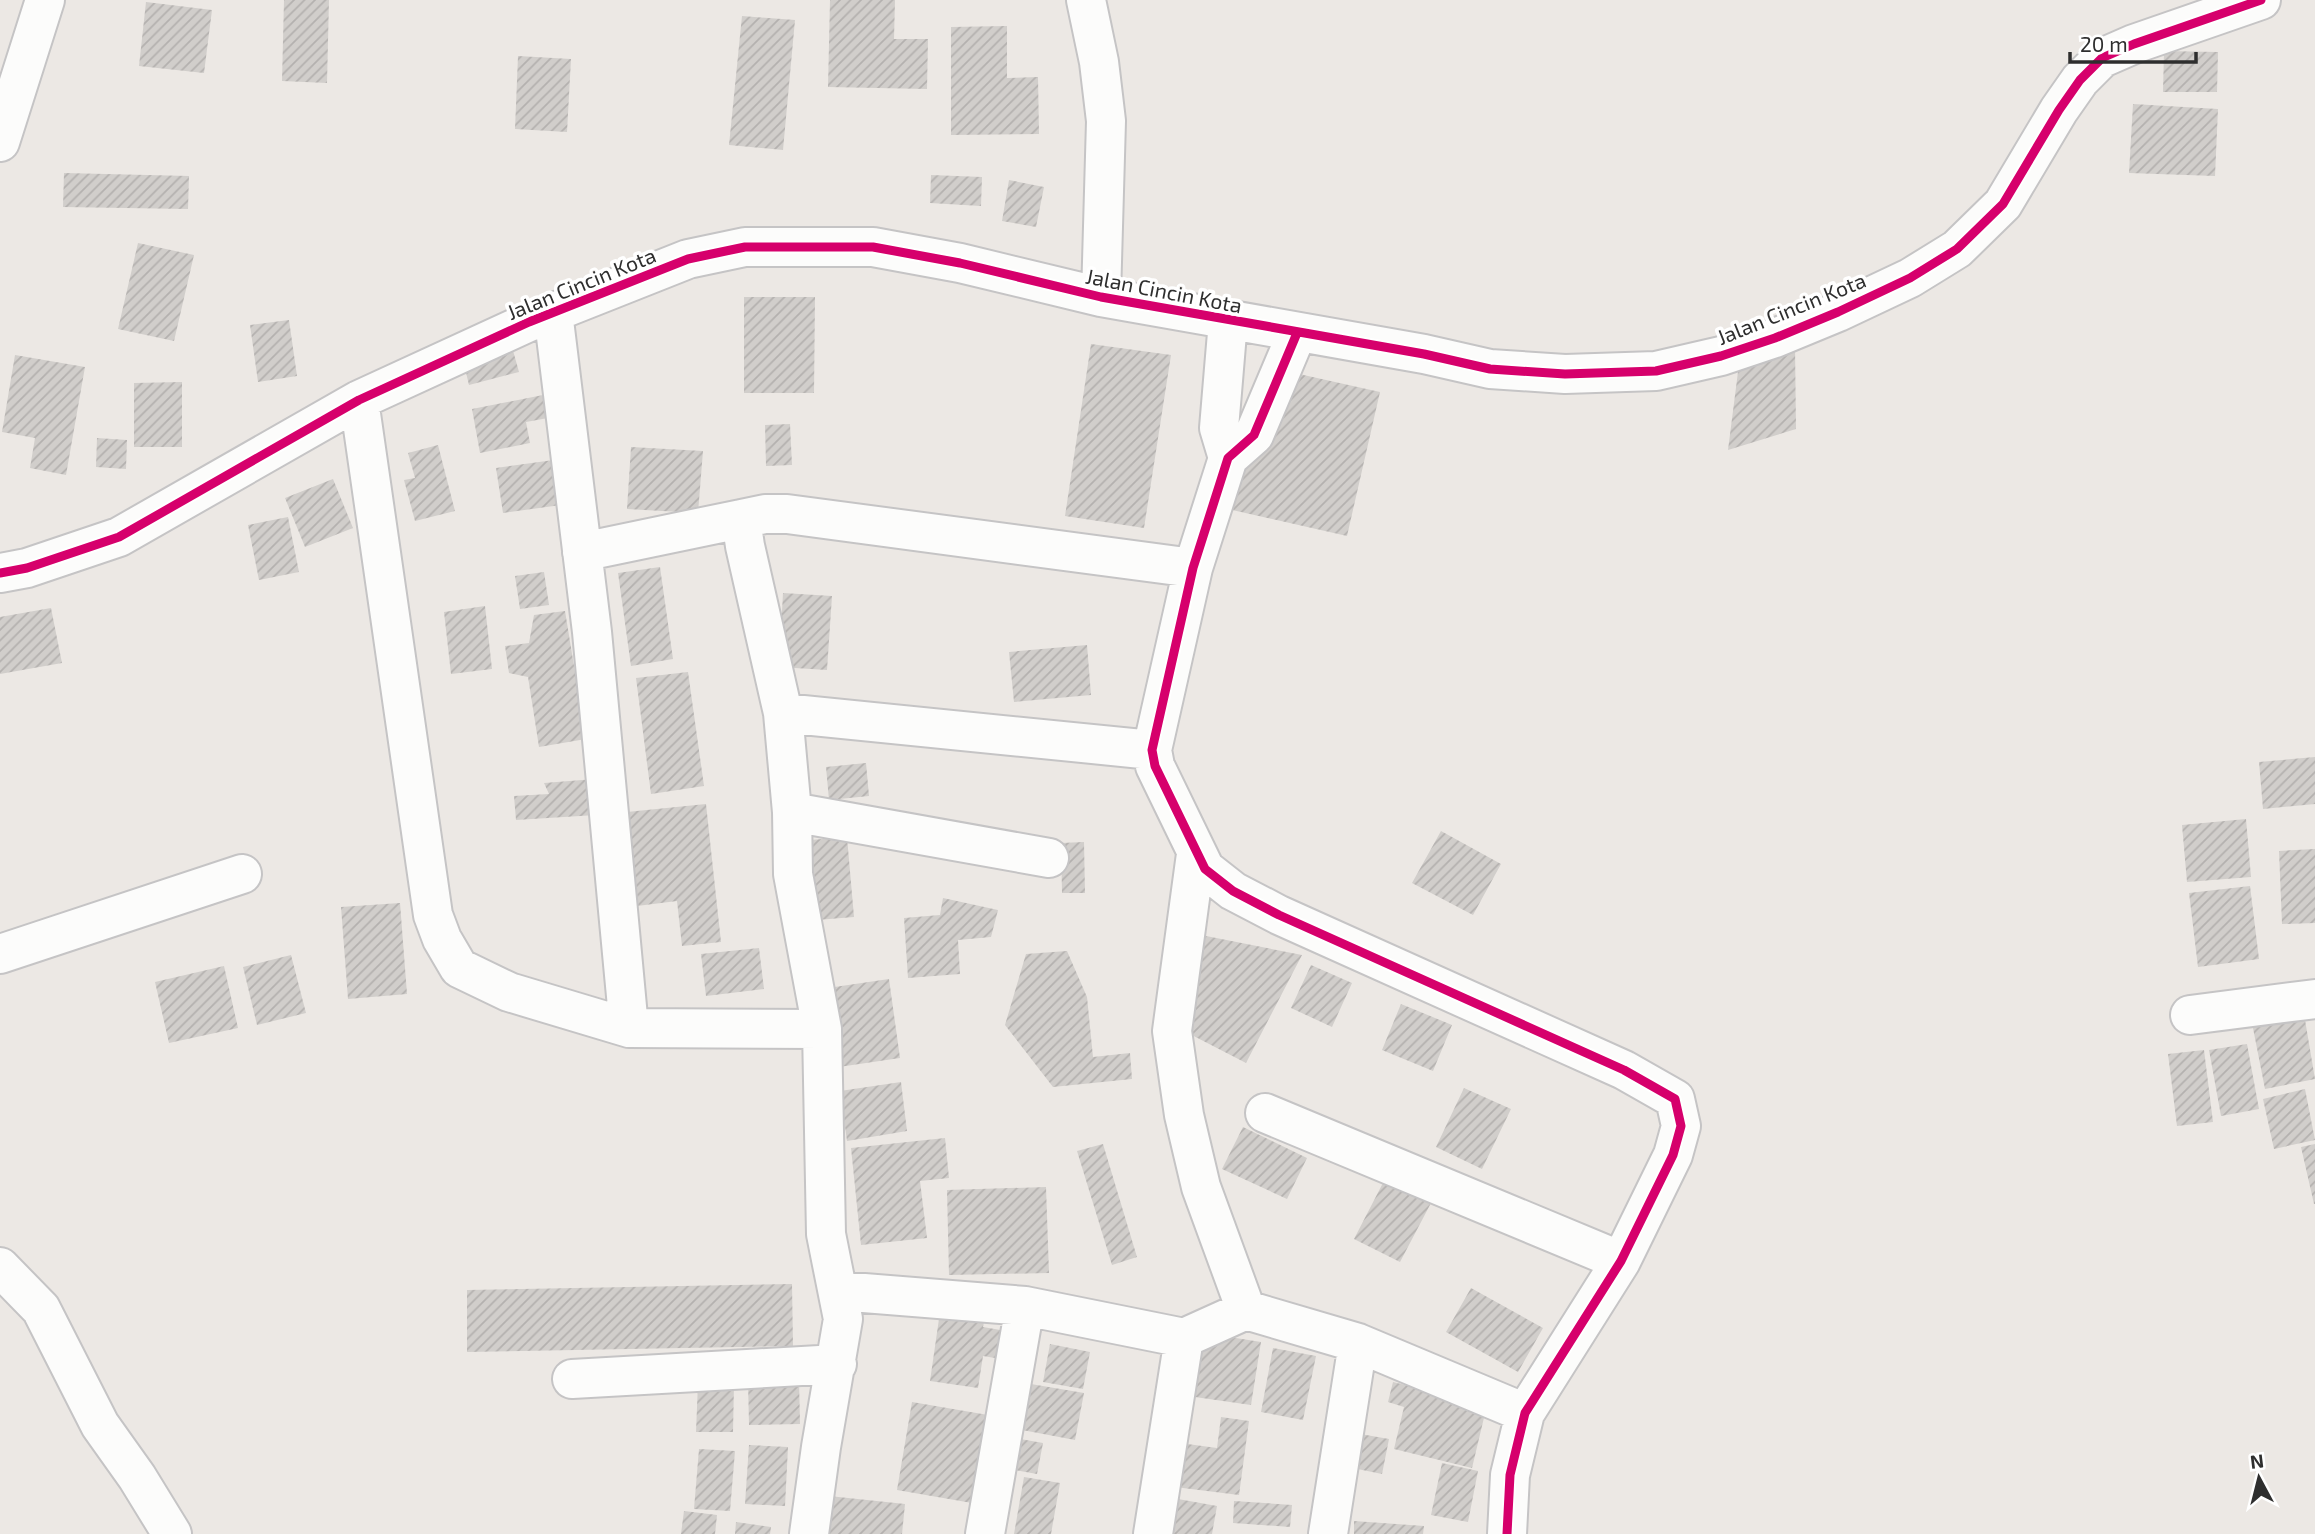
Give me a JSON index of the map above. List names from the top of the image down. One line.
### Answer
{"streets":{"street":["Jalan Cincin Kota"]},"scale_bar":"20 m","north":"top"}
